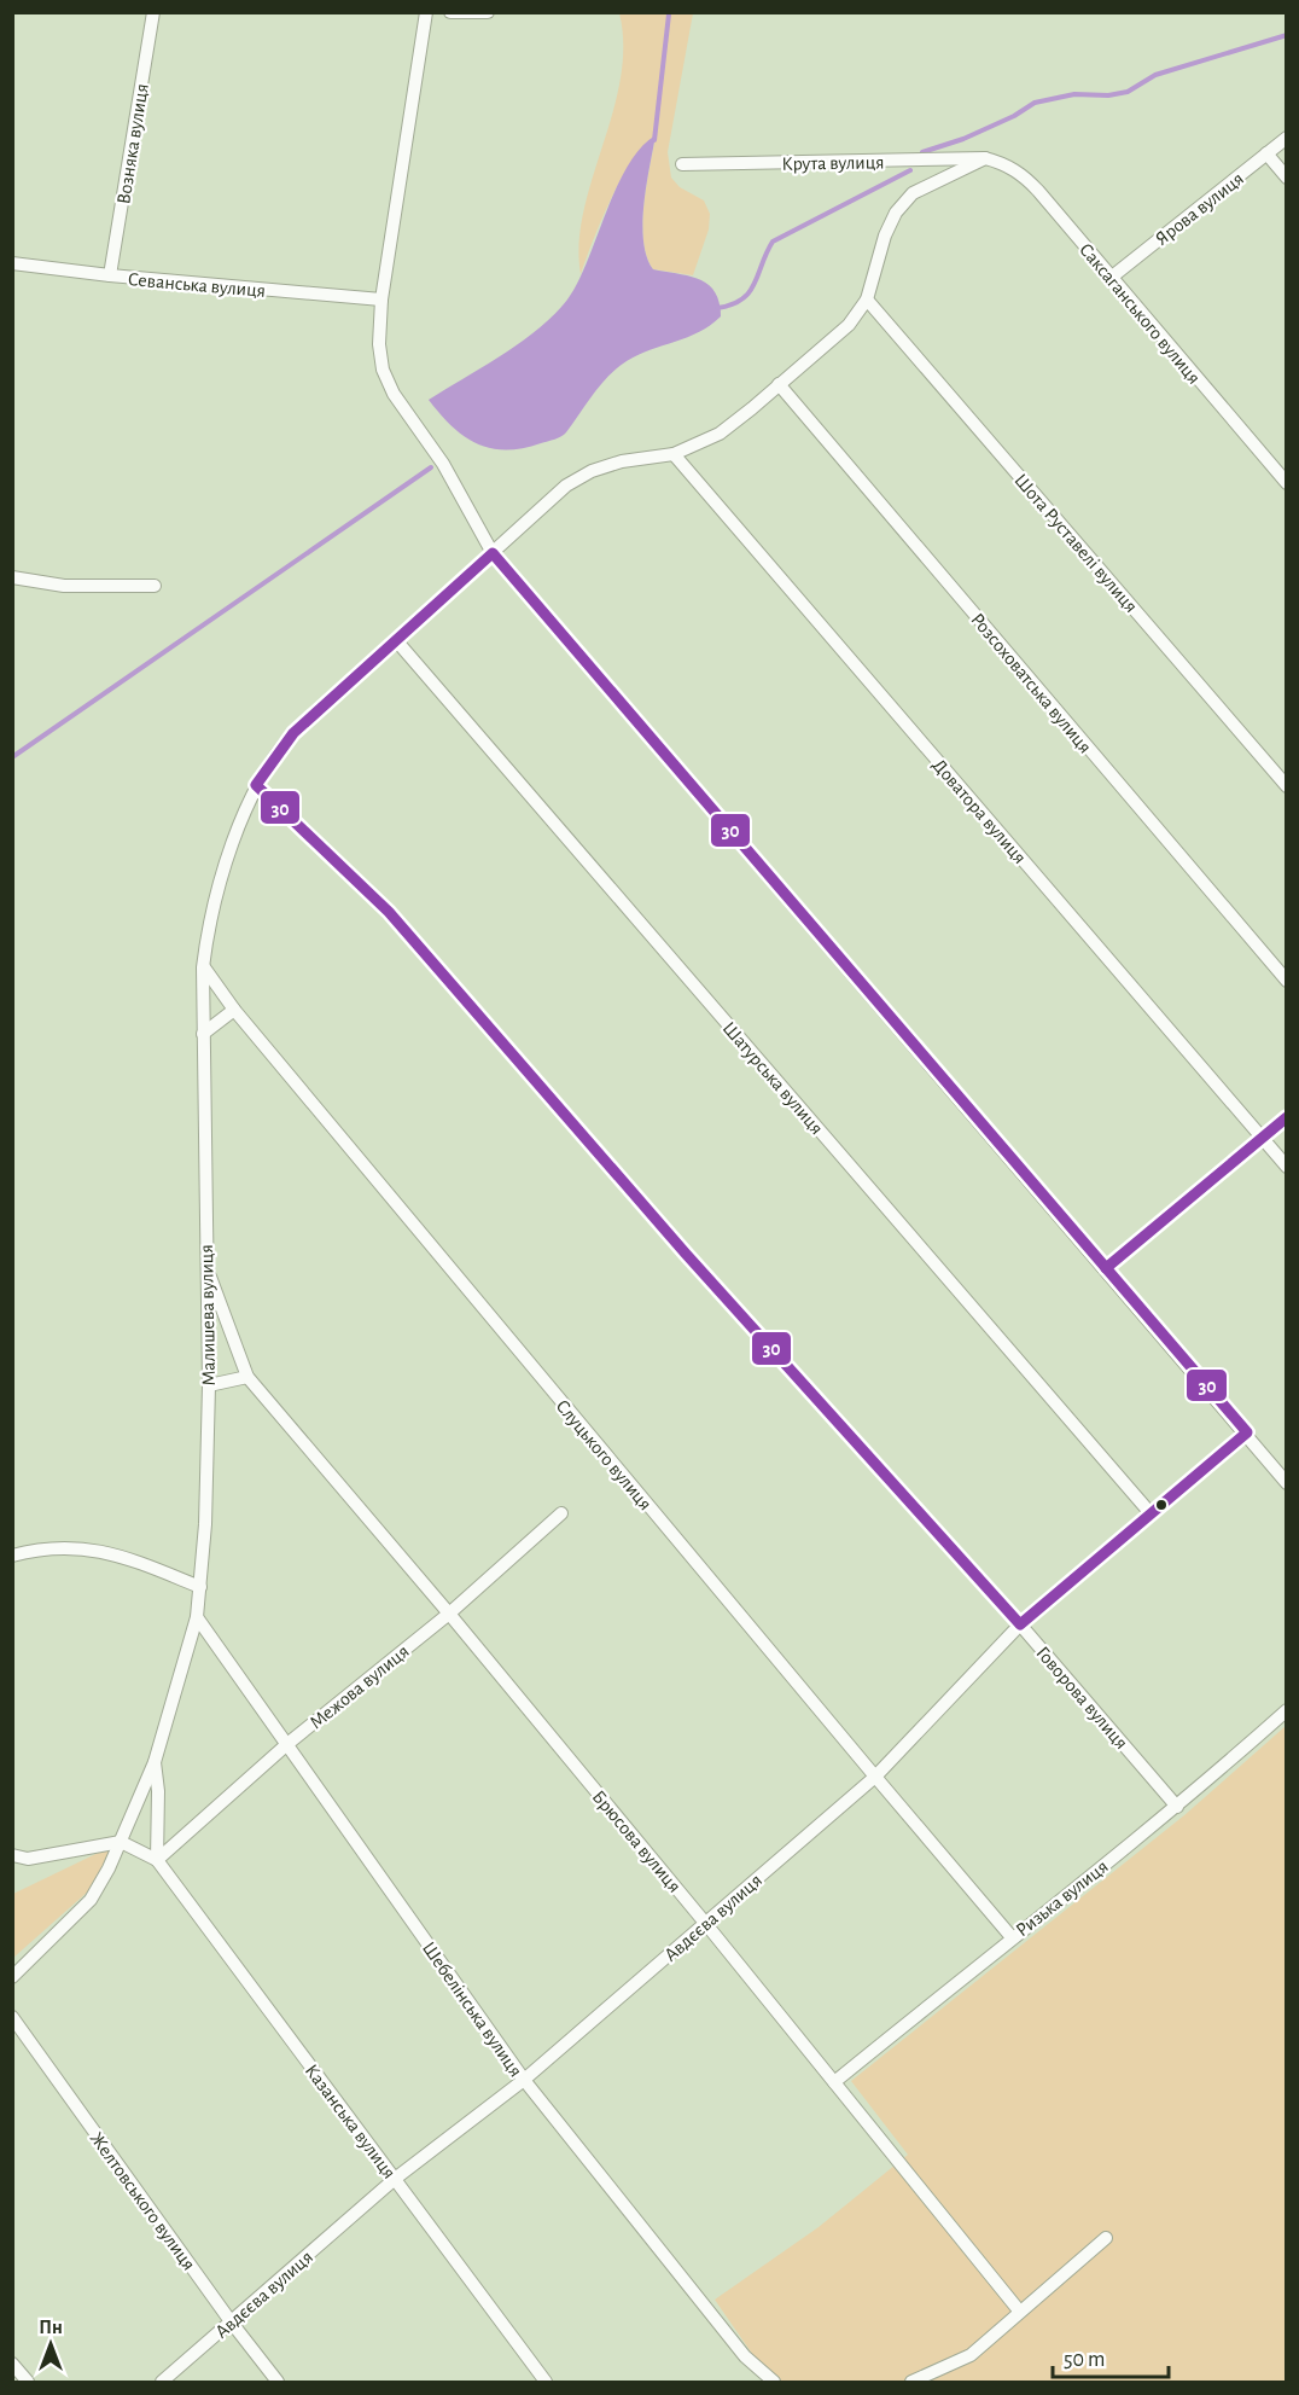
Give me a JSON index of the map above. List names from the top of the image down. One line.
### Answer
{"streets":{"street":["Возняка вулиця","Крута вулиця","Ярова вулиця","Севанська вулиця","Саксаганського вулиця","Шота Руставелі вулиця","Розсоховатська вулиця","Доватора вулиця","Шатурська вулиця","Малишева вулиця","Слуцького вулиця","Межова вулиця","Говорова вулиця","Брюсова вулиця","Ризька вулиця","Авдєєва вулиця","Шебелінська вулиця","Казанська вулиця","Желтовського вулиця"]},"crossings":[["Возняка вулиця","Севанська вулиця"],["Крута вулиця","Саксаганського вулиця"],["Ярова вулиця","Саксаганського вулиця"],["Шота Руставелі вулиця","Малишева вулиця"],["Розсоховатська вулиця","Малишева вулиця"],["Доватора вулиця","Малишева вулиця"],["Шатурська вулиця","Малишева вулиця"],["Шатурська вулиця","Авдєєва вулиця"],["Малишева вулиця","Слуцького вулиця"],["Малишева вулиця","Говорова вулиця"],["Малишева вулиця","Брюсова вулиця"],["Малишева вулиця","Шебелінська вулиця"],["Малишева вулиця","Казанська вулиця"],["Слуцького вулиця","Ризька вулиця"],["Слуцького вулиця","Авдєєва вулиця"],["Межова вулиця","Брюсова вулиця"],["Межова вулиця","Шебелінська вулиця"],["Межова вулиця","Казанська вулиця"],["Говорова вулиця","Ризька вулиця"],["Говорова вулиця","Авдєєва вулиця"],["Брюсова вулиця","Ризька вулиця"],["Брюсова вулиця","Авдєєва вулиця"],["Авдєєва вулиця","Шебелінська вулиця"],["Авдєєва вулиця","Казанська вулиця"],["Авдєєва вулиця","Желтовського вулиця"]],"lines":["transit line 30"],"scale_bar":"50 m","north":"top"}
